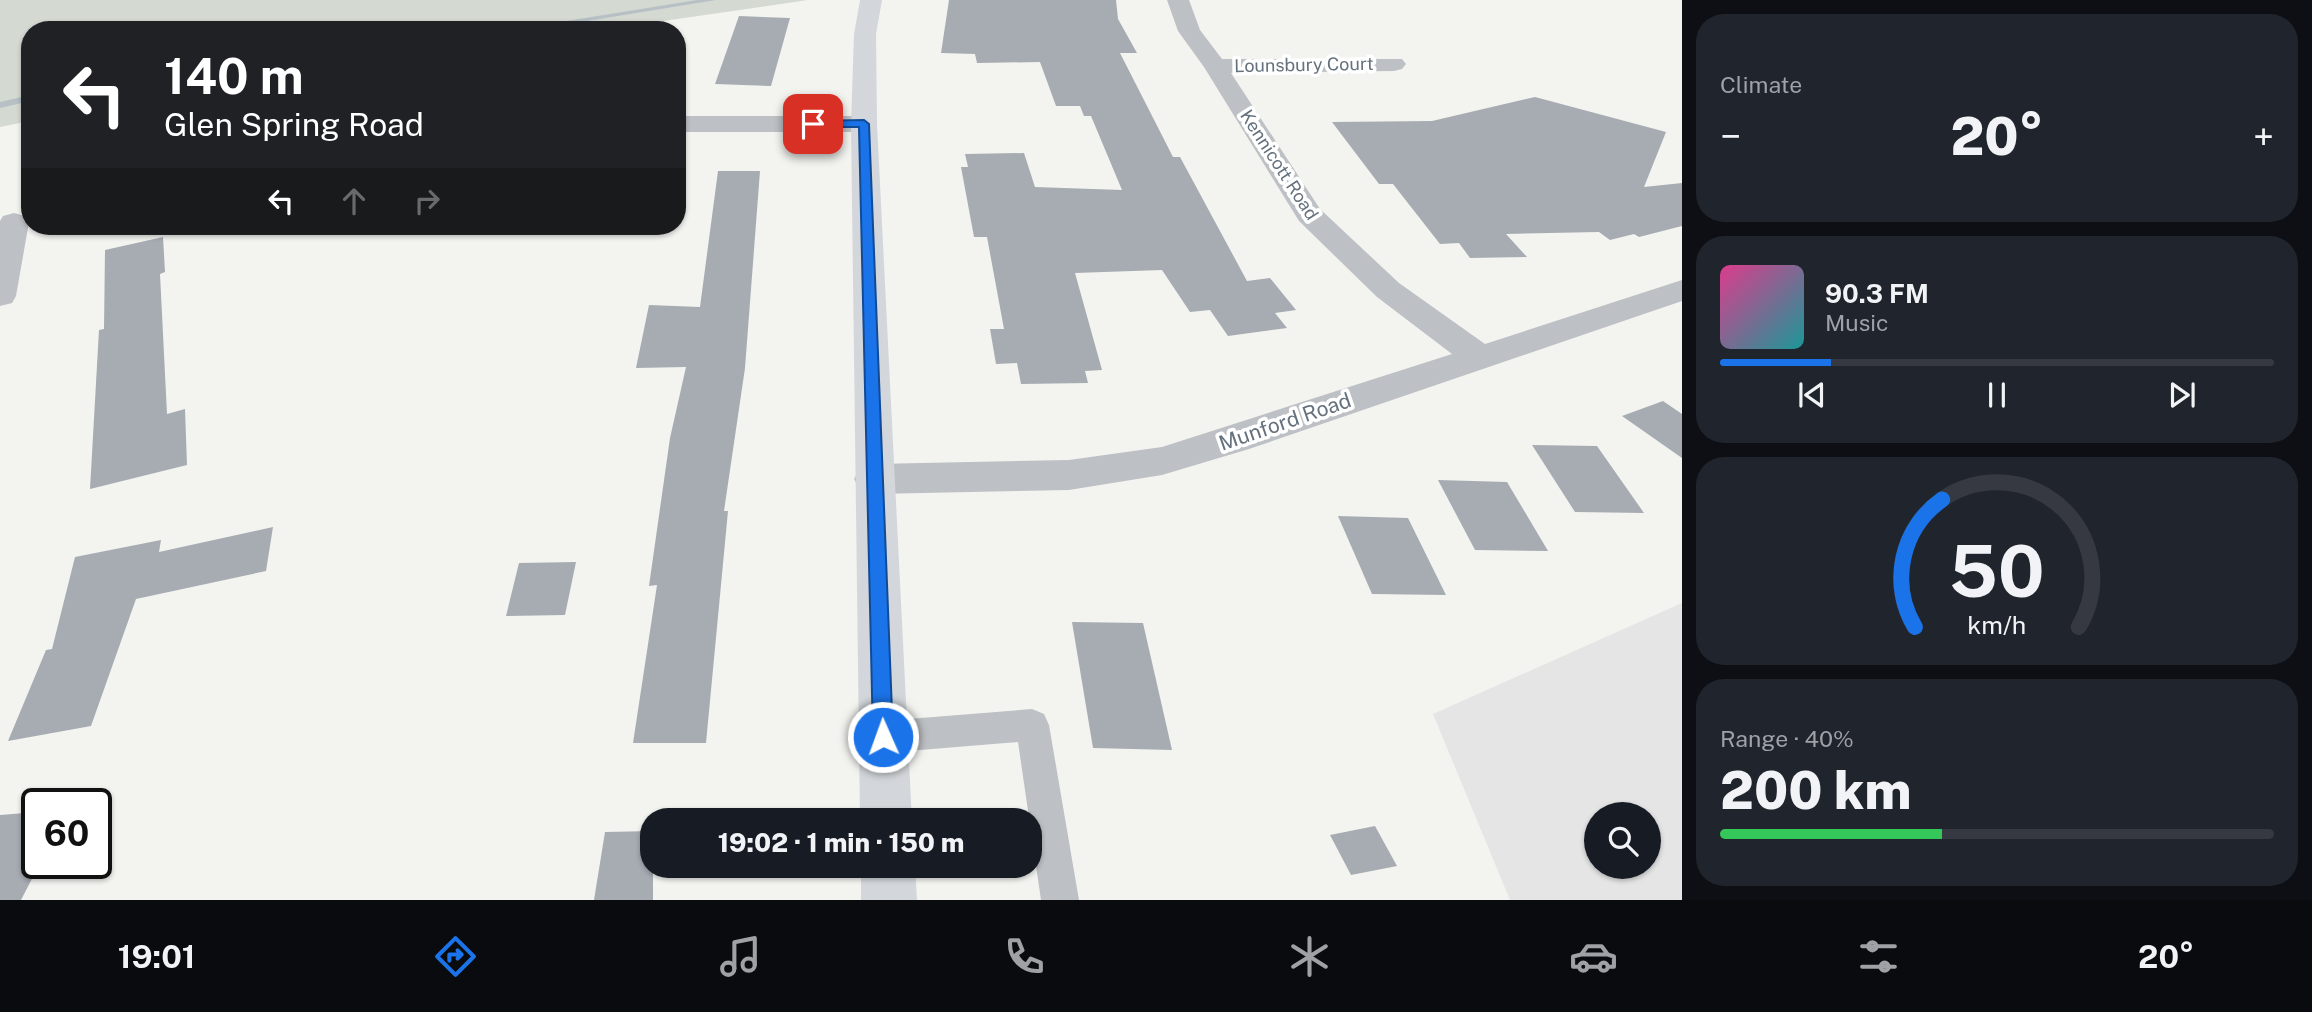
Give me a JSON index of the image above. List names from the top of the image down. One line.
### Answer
{"streets":{"street":["Lounsbury Court","Kennicott Road","Munford Road"]},"crossings":[["Lounsbury Court","Kennicott Road"],["Kennicott Road","Munford Road"]],"page":{"tile":["Climate",["Range · 40%","200 km"]],"turn":["140 m","Glen Spring Road"],"heat":["−","20°","+"],"song":["90.3 FM","Music"],"limit":"60","trip":"19:02 · 1 min · 150 m","tabs":["19:01","20°"],"gauge":["50","km/h"]}}
